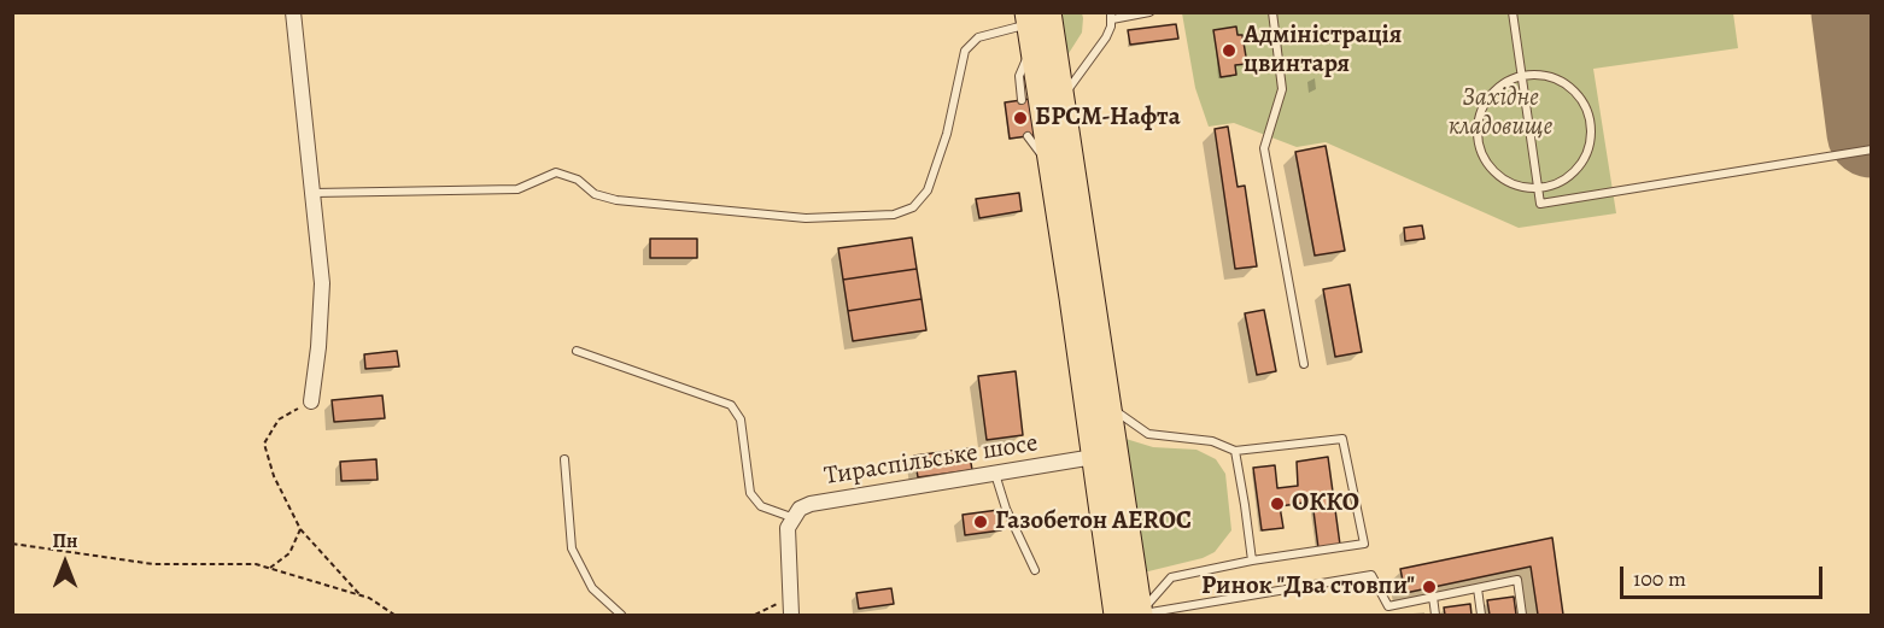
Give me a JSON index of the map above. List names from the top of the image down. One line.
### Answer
{"streets":{"street":["Тираспільське шосе"]},"parks":["Західне кладовище"],"places":["Адміністрація цвинтаря","БРСМ-Нафта","ОККО","Газобетон AEROC","Ринок \"Два стовпи\""],"scale_bar":"100 m","north":"top"}
